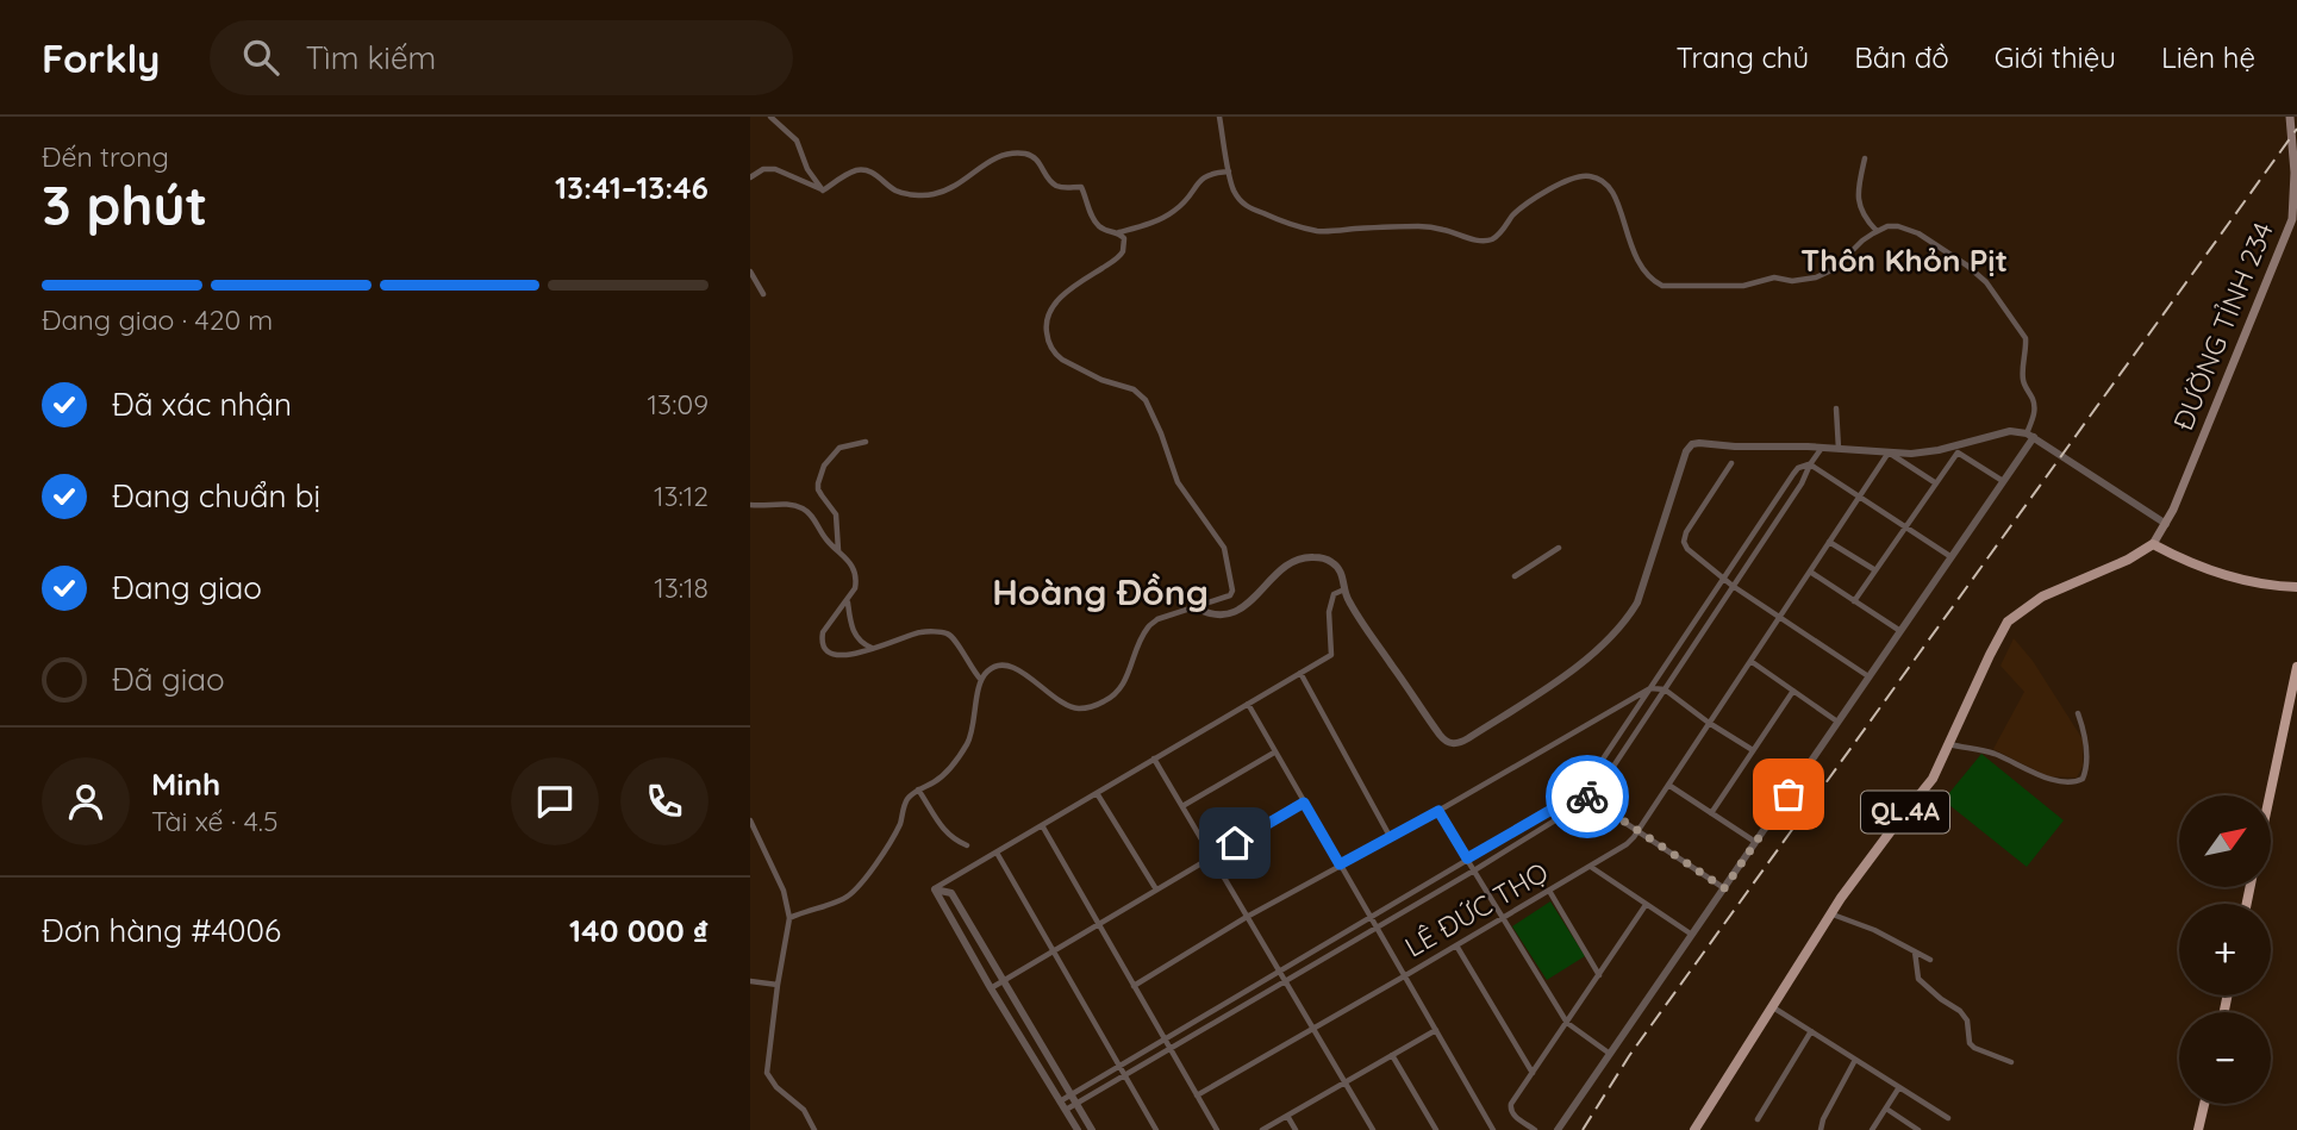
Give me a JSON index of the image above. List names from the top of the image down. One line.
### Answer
{"streets":{"main road":["ĐƯỜNG TỈNH 234","QL.4A"],"street":["LÊ ĐỨC THỌ"]},"crossings":[["ĐƯỜNG TỈNH 234","QL.4A"]],"districts":["Thôn Khỏn Pịt","Hoàng Đồng"],"north":"top right","page":{"header":"Forkly","search":"Tìm kiếm","nav":["Trang chủ","Bản đồ","Giới thiệu","Liên hệ"],"heading":["3 phút","Đến trong","13:41–13:46"],"panel":["Minh","Tài xế · 4.5","Đơn hàng #4006","140 000 ₫"],"bar":"Đang giao · 420 m","list":[["Đã xác nhận","13:09"],["Đang chuẩn bị","13:12"],["Đang giao","13:18"],"Đã giao"],"map_buttons":["+","−"]}}
